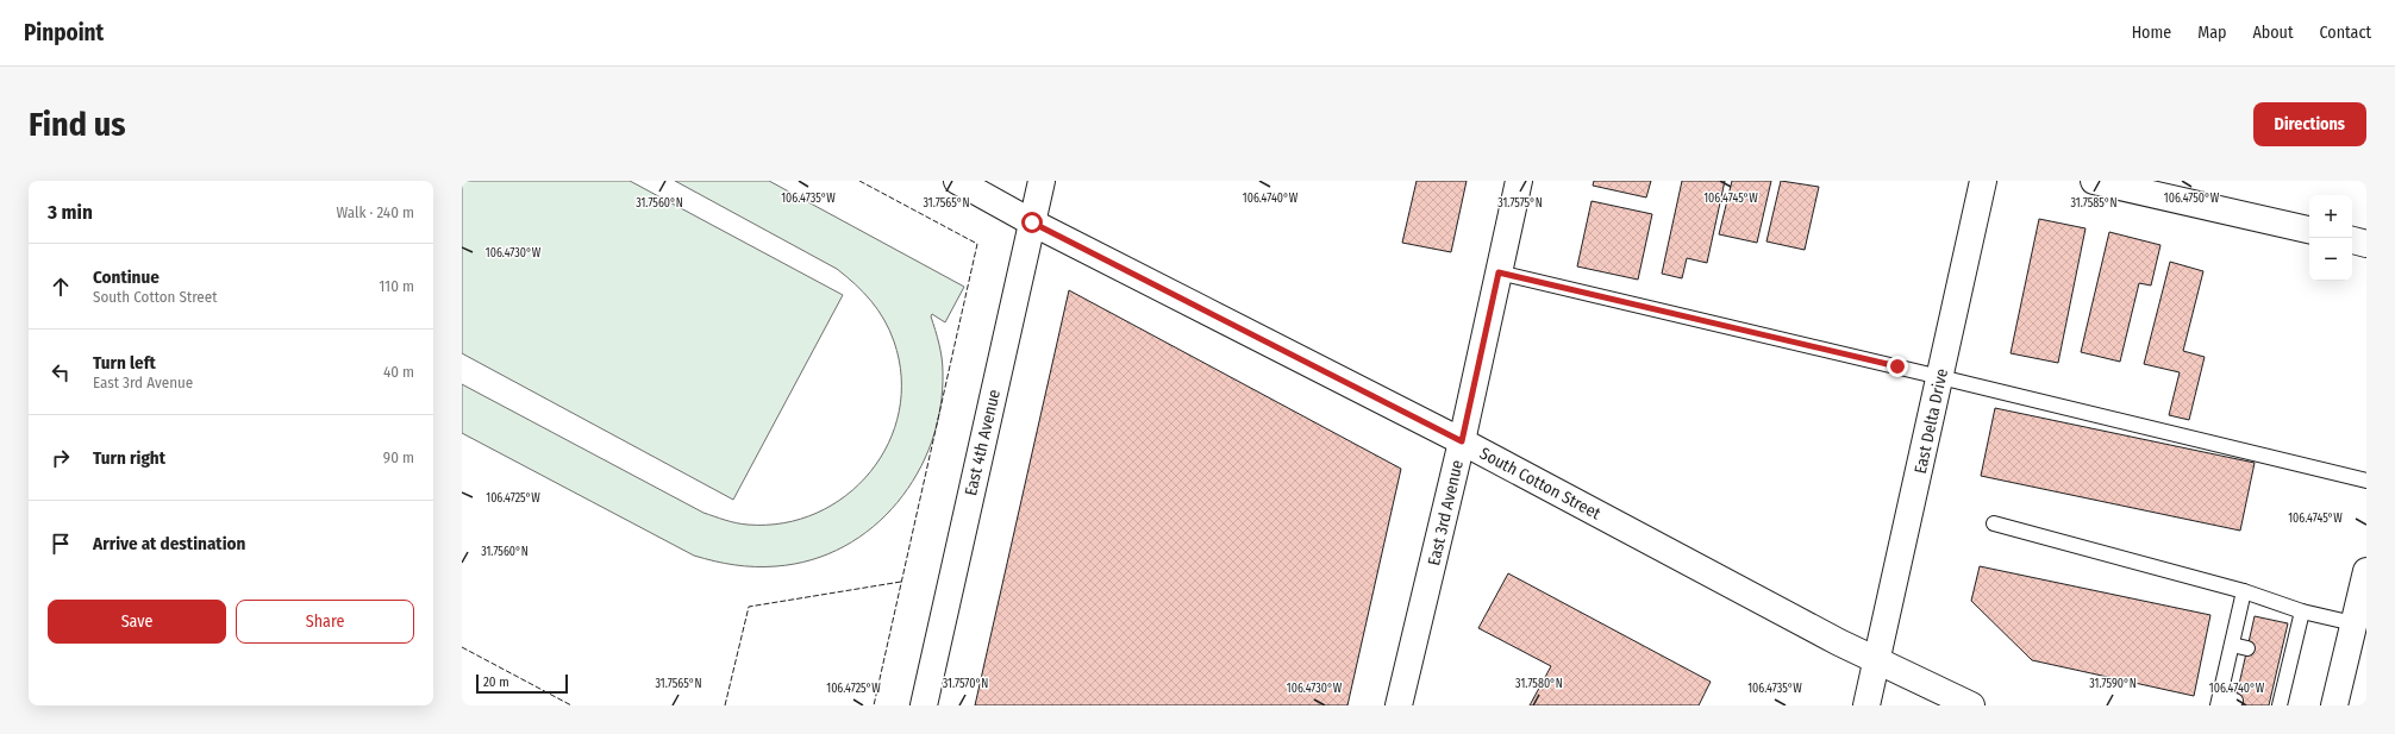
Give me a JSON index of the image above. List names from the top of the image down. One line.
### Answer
{"streets":{"street":["East Delta Drive","East 4th Avenue","South Cotton Street","East 3rd Avenue"]},"crossings":[["East Delta Drive","South Cotton Street"],["East 4th Avenue","South Cotton Street"],["South Cotton Street","East 3rd Avenue"]],"scale_bar":"20 m","page":{"header":"Pinpoint","nav":["Home","Map","About","Contact"],"buttons":["Directions",["Save","Share"]],"title":"Find us","heading":["3 min","Walk · 240 m"],"map_buttons":["+","−"],"list":[["Continue","South Cotton Street","110 m"],["Turn left","East 3rd Avenue","40 m"],["Turn right","90 m"],"Arrive at destination"],"scale":"20 m"},"coordinates":["106.4750°W","106.4745°W","106.4735°W","106.4740°W","31.7560°N","31.7565°N","31.7575°N","31.7585°N","106.4730°W","106.4725°W","31.7570°N","31.7580°N","31.7590°N"]}
